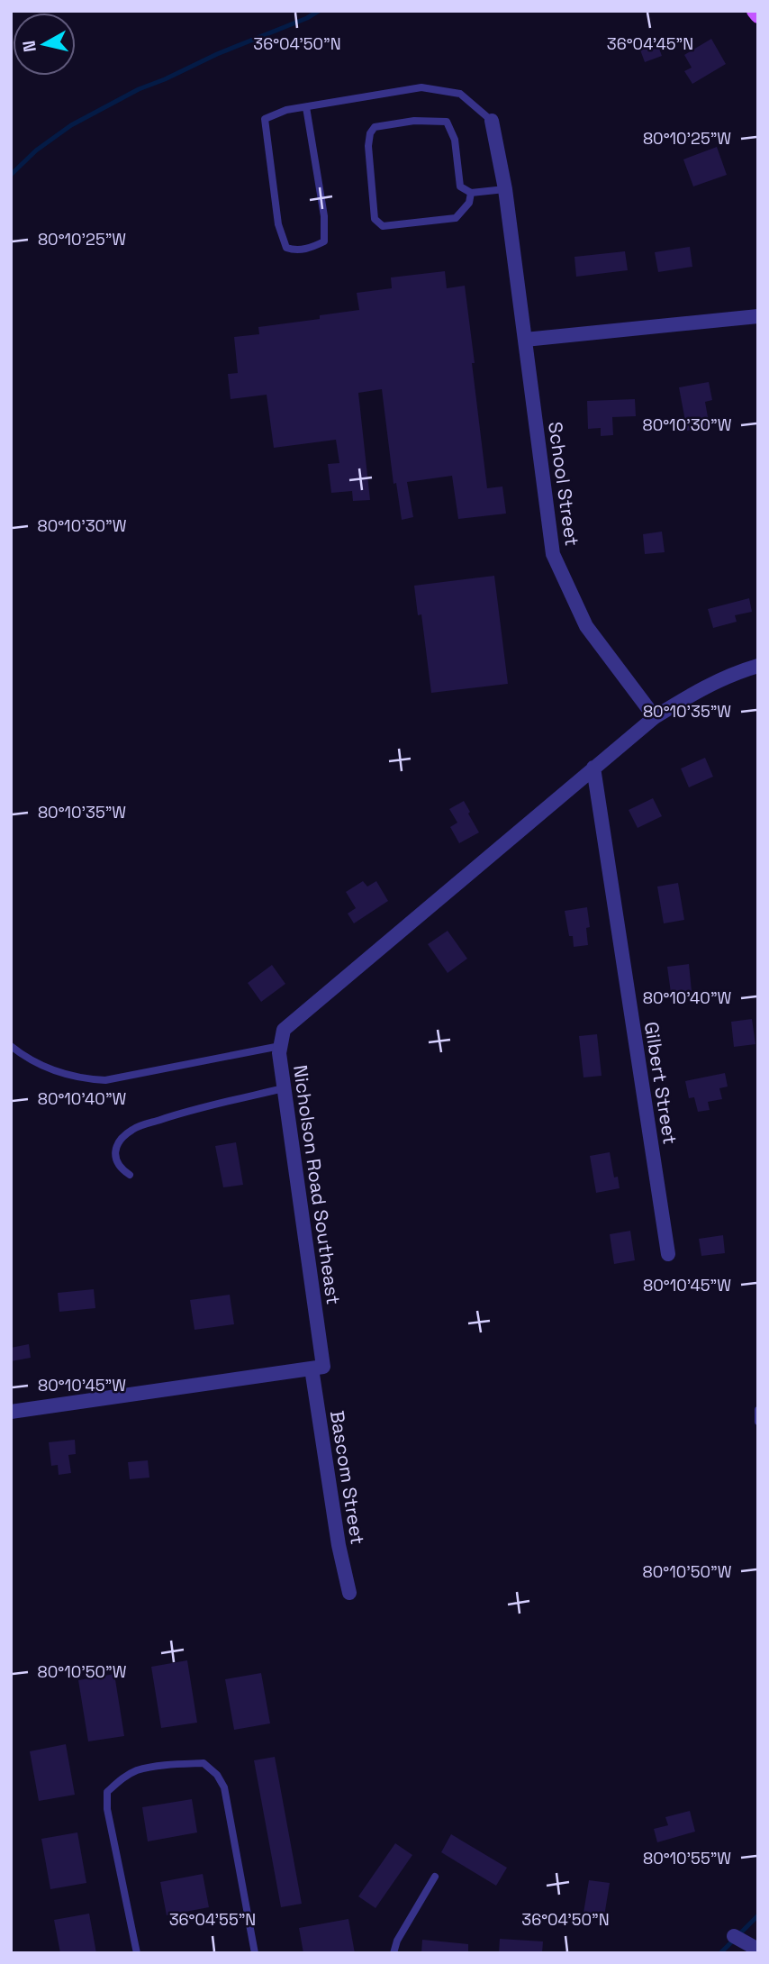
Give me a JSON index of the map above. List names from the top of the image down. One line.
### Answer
{"streets":{"street":["School Street","Gilbert Street","Nicholson Road Southeast","Bascom Street"]},"crossings":[["School Street","Nicholson Road Southeast"],["Gilbert Street","Nicholson Road Southeast"],["Nicholson Road Southeast","Bascom Street"]],"north":"left","coordinates":["36°04'50\"N","36°04'45\"N","80°10'25\"W","80°10'30\"W","80°10'35\"W","80°10'40\"W","80°10'45\"W","80°10'50\"W","80°10'55\"W","36°04'55\"N"]}
